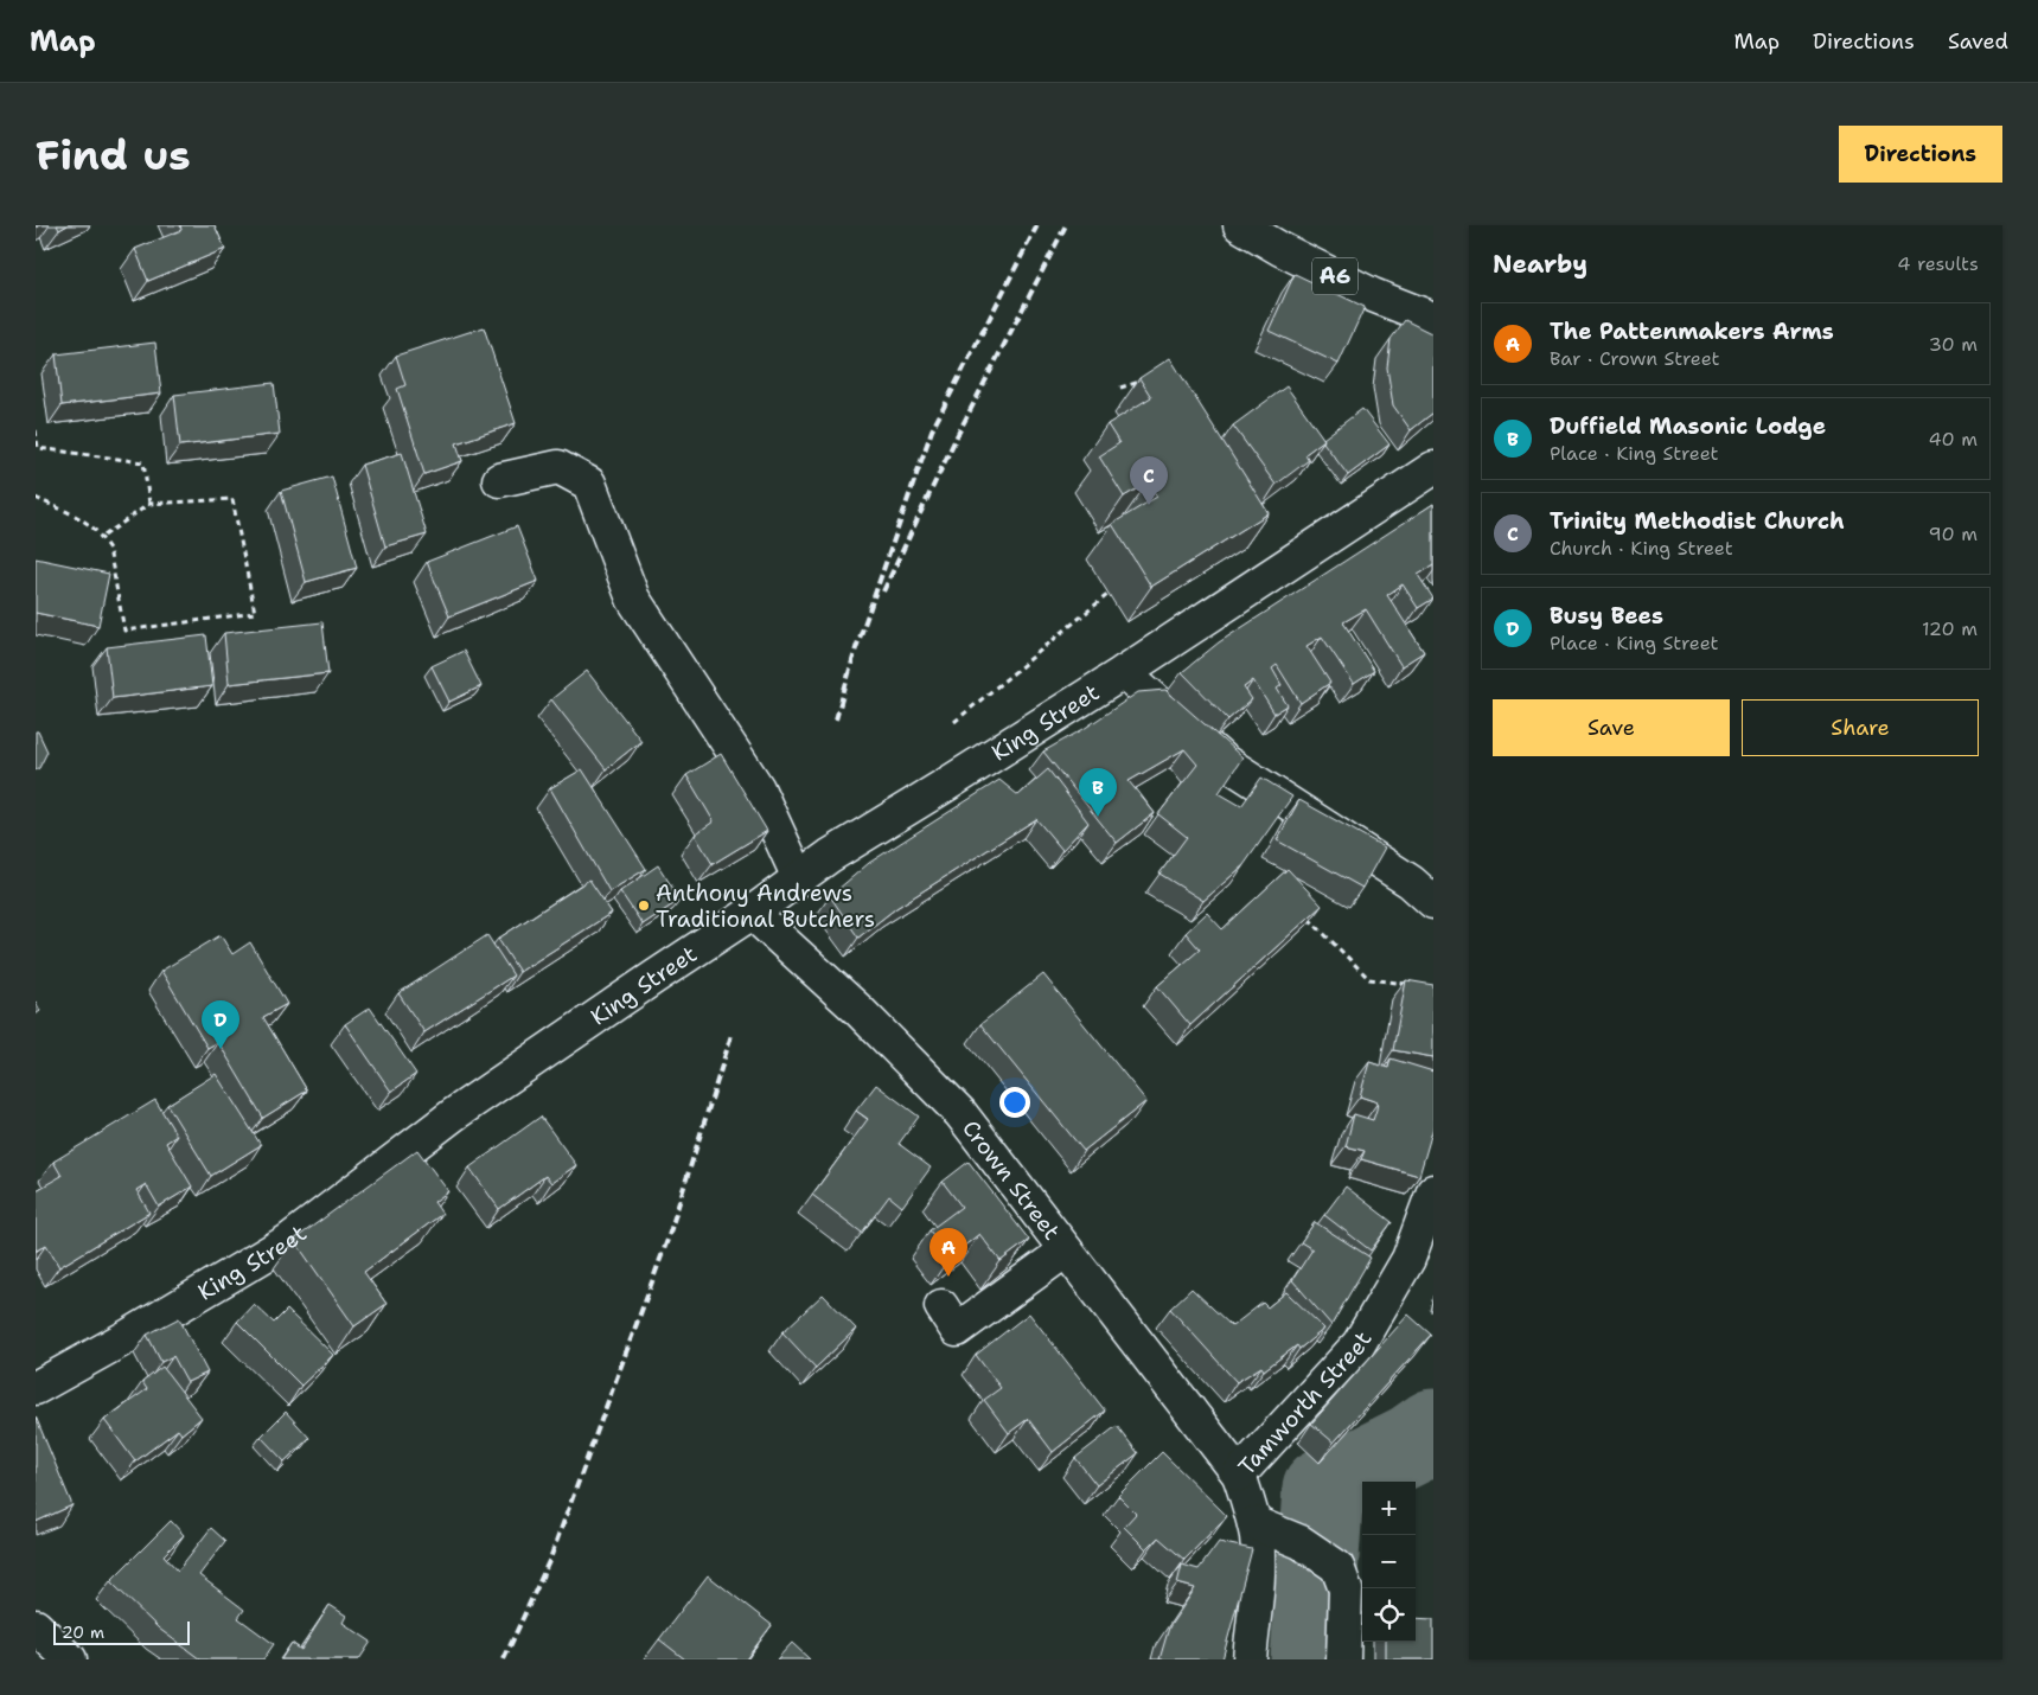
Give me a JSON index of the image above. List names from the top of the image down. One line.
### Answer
{"streets":{"main road":["A6","King Street","Crown Street","Tamworth Street"]},"crossings":[["King Street","Crown Street"],["Crown Street","Tamworth Street"]],"places":["Anthony Andrews Traditional Butchers"],"scale_bar":"20 m","page":{"header":"Map","nav":["Map","Directions","Saved"],"buttons":["Directions",["Save","Share"]],"title":"Find us","heading":["Nearby","4 results"],"list":[{"mark":"A","name":"The Pattenmakers Arms","note":"Bar · Crown Street","value":"30 m"},{"mark":"B","name":"Duffield Masonic Lodge","note":"Place · King Street","value":"40 m"},{"mark":"C","name":"Trinity Methodist Church","note":"Church · King Street","value":"90 m"},{"mark":"D","name":"Busy Bees","note":"Place · King Street","value":"120 m"}],"pins":["C","B","D","A"],"map_buttons":["+","−"],"scale":"20 m"}}
